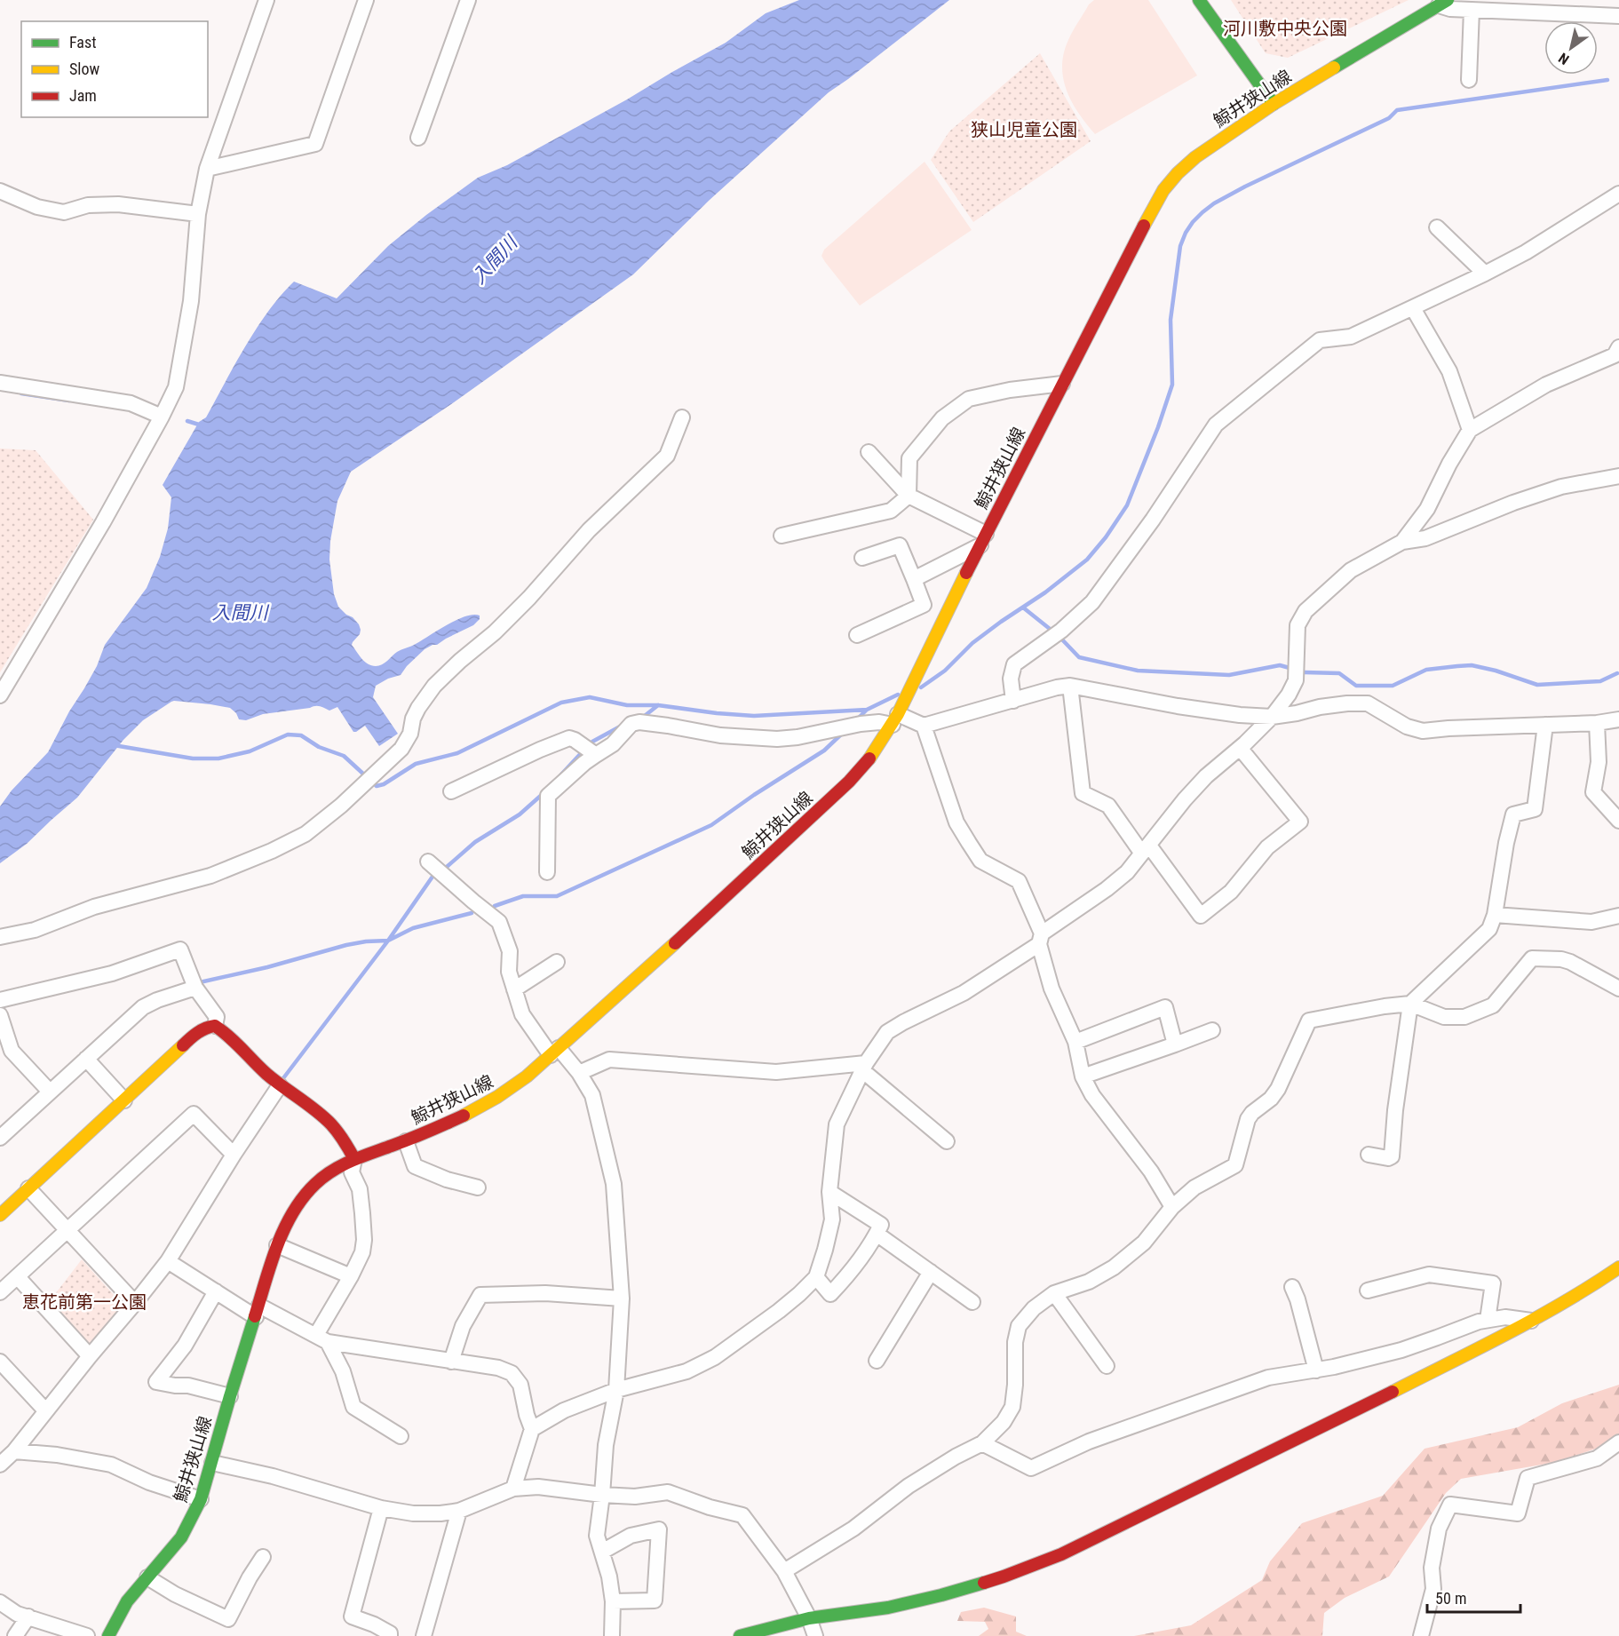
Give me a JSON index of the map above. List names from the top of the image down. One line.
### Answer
{"streets":{"main road":["鯨井狭山線"]},"water":["入間川"],"parks":["河川敷中央公園","狭山児童公園","恵花前第一公園"],"legend":["Fast","Slow","Jam"],"scale_bar":"50 m","north":"bottom left"}
